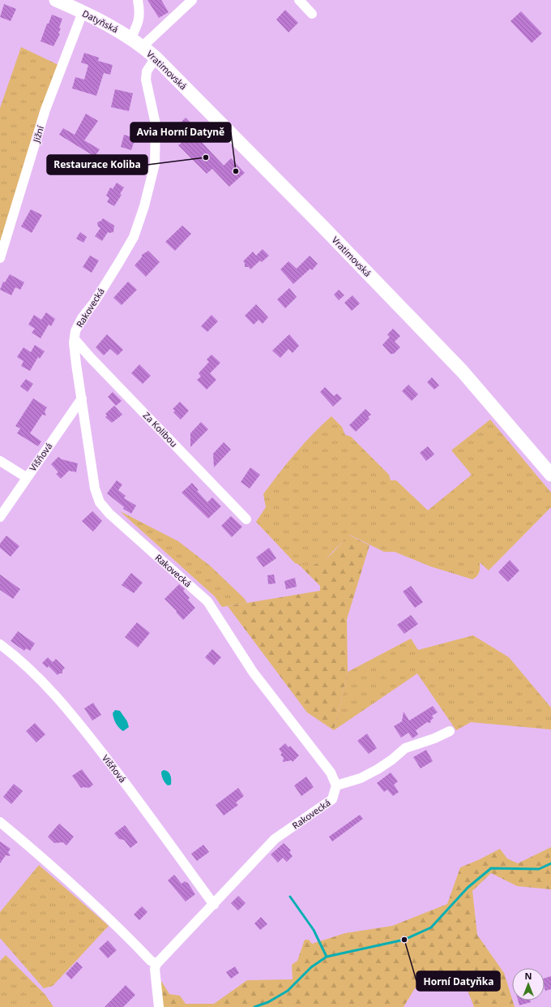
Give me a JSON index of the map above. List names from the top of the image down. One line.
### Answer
{"streets":{"main road":["Datyňská","Vratimovská"],"street":["Jižní","Rakovecká","Za Kolibou","Višňová"]},"crossings":[["Datyňská","Vratimovská"],["Datyňská","Jižní"],["Vratimovská","Rakovecká"],["Rakovecká","Za Kolibou"],["Rakovecká","Višňová"]],"places":["Restaurace Koliba","Avia Horní Datyně","Horní Datyňka"],"north":"top"}
